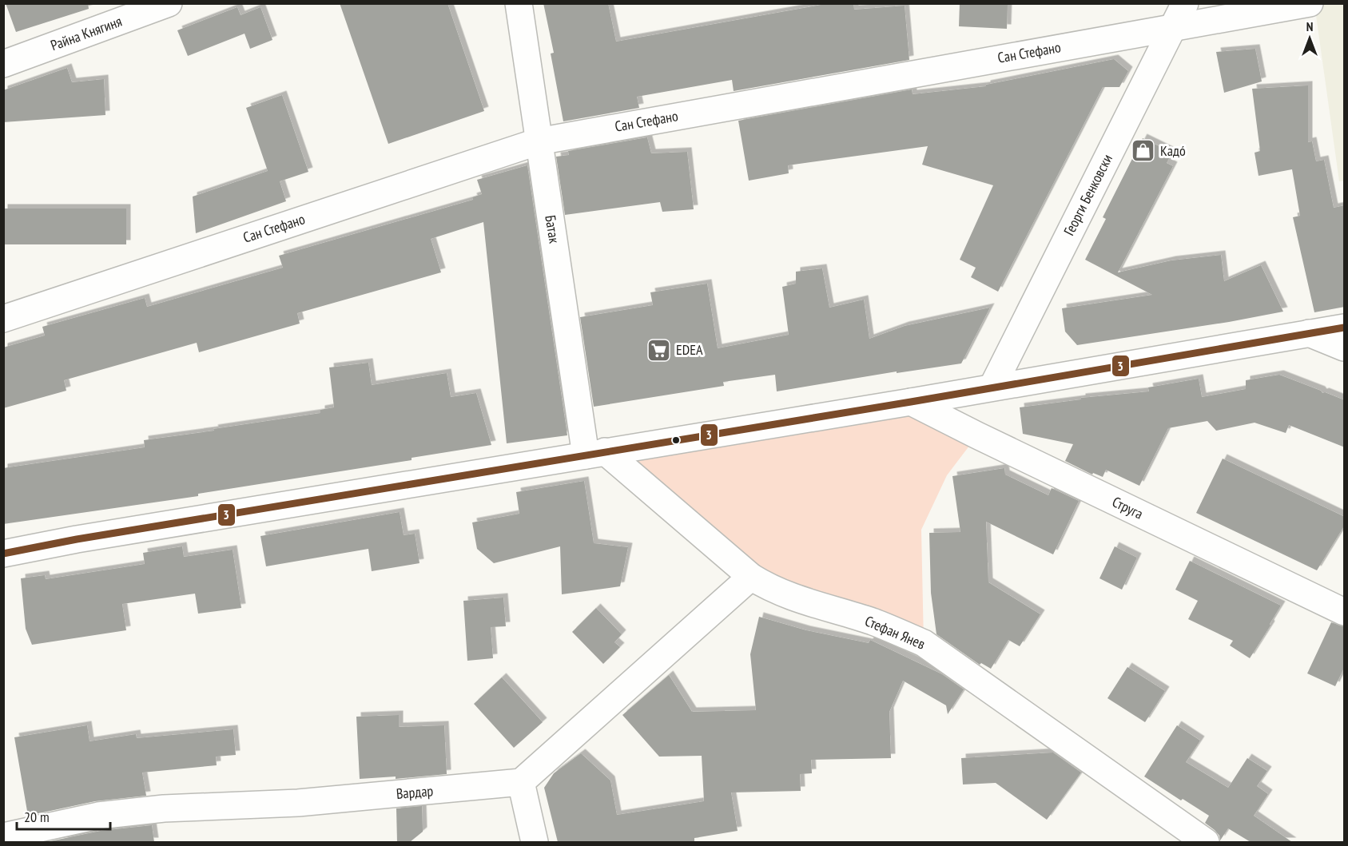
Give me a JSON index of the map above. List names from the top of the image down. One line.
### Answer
{"streets":{"street":["Райна Княгиня","Сан Стефано","Георги Бенковски","Батак","Струга","Стефан Янев","Вардар"]},"crossings":[["Сан Стефано","Георги Бенковски"],["Сан Стефано","Батак"],["Батак","Стефан Янев"]],"places":{"shop":["Кадó"],"supermarket":["EDEA"]},"lines":["transit line 3"],"scale_bar":"20 m","north":"top"}
